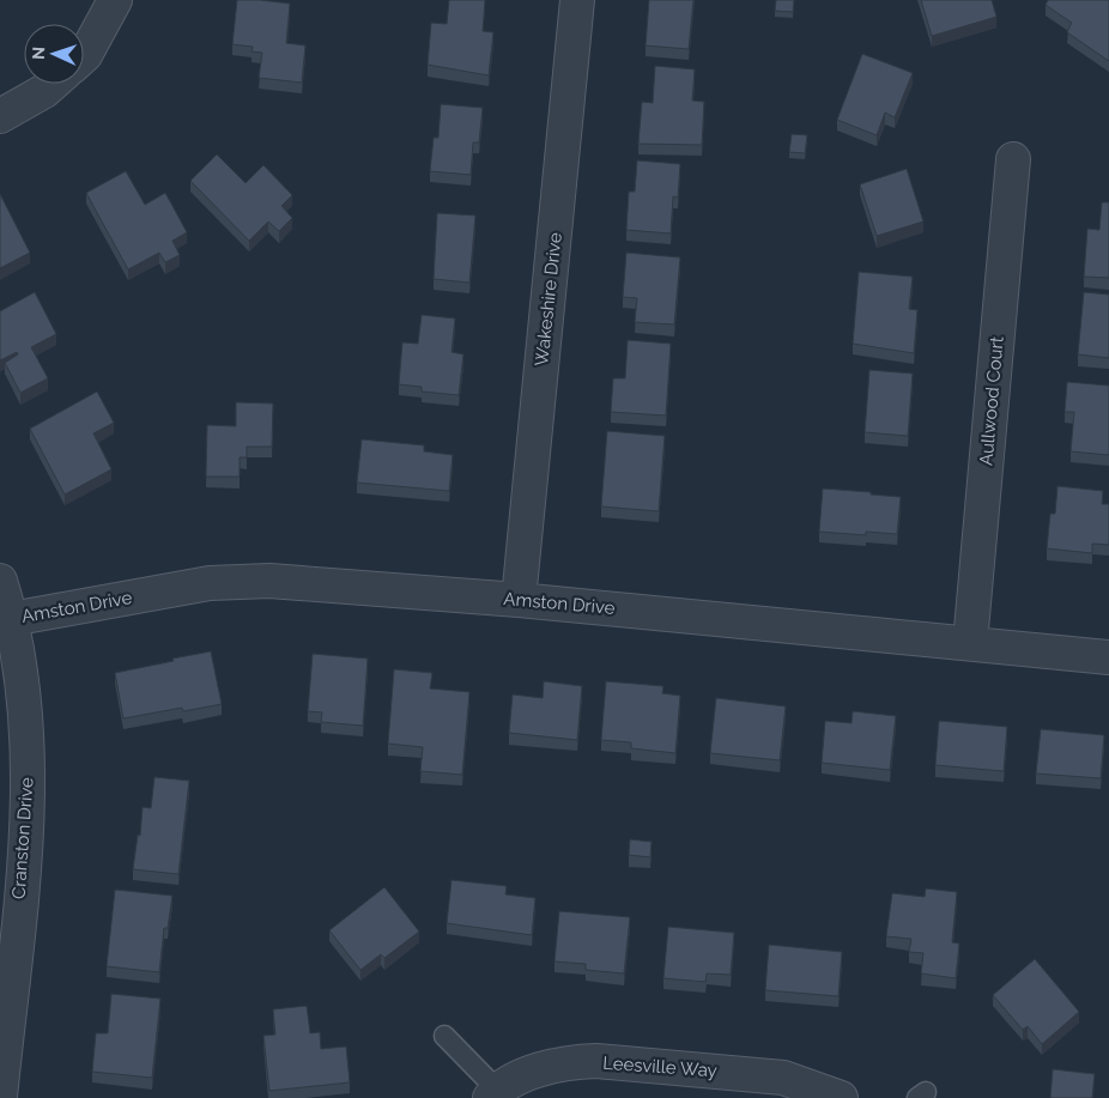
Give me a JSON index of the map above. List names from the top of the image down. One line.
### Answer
{"streets":{"street":["Wakeshire Drive","Aullwood Court","Amston Drive","Cranston Drive","Leesville Way"]},"crossings":[["Wakeshire Drive","Amston Drive"],["Aullwood Court","Amston Drive"],["Amston Drive","Cranston Drive"]],"north":"left"}
